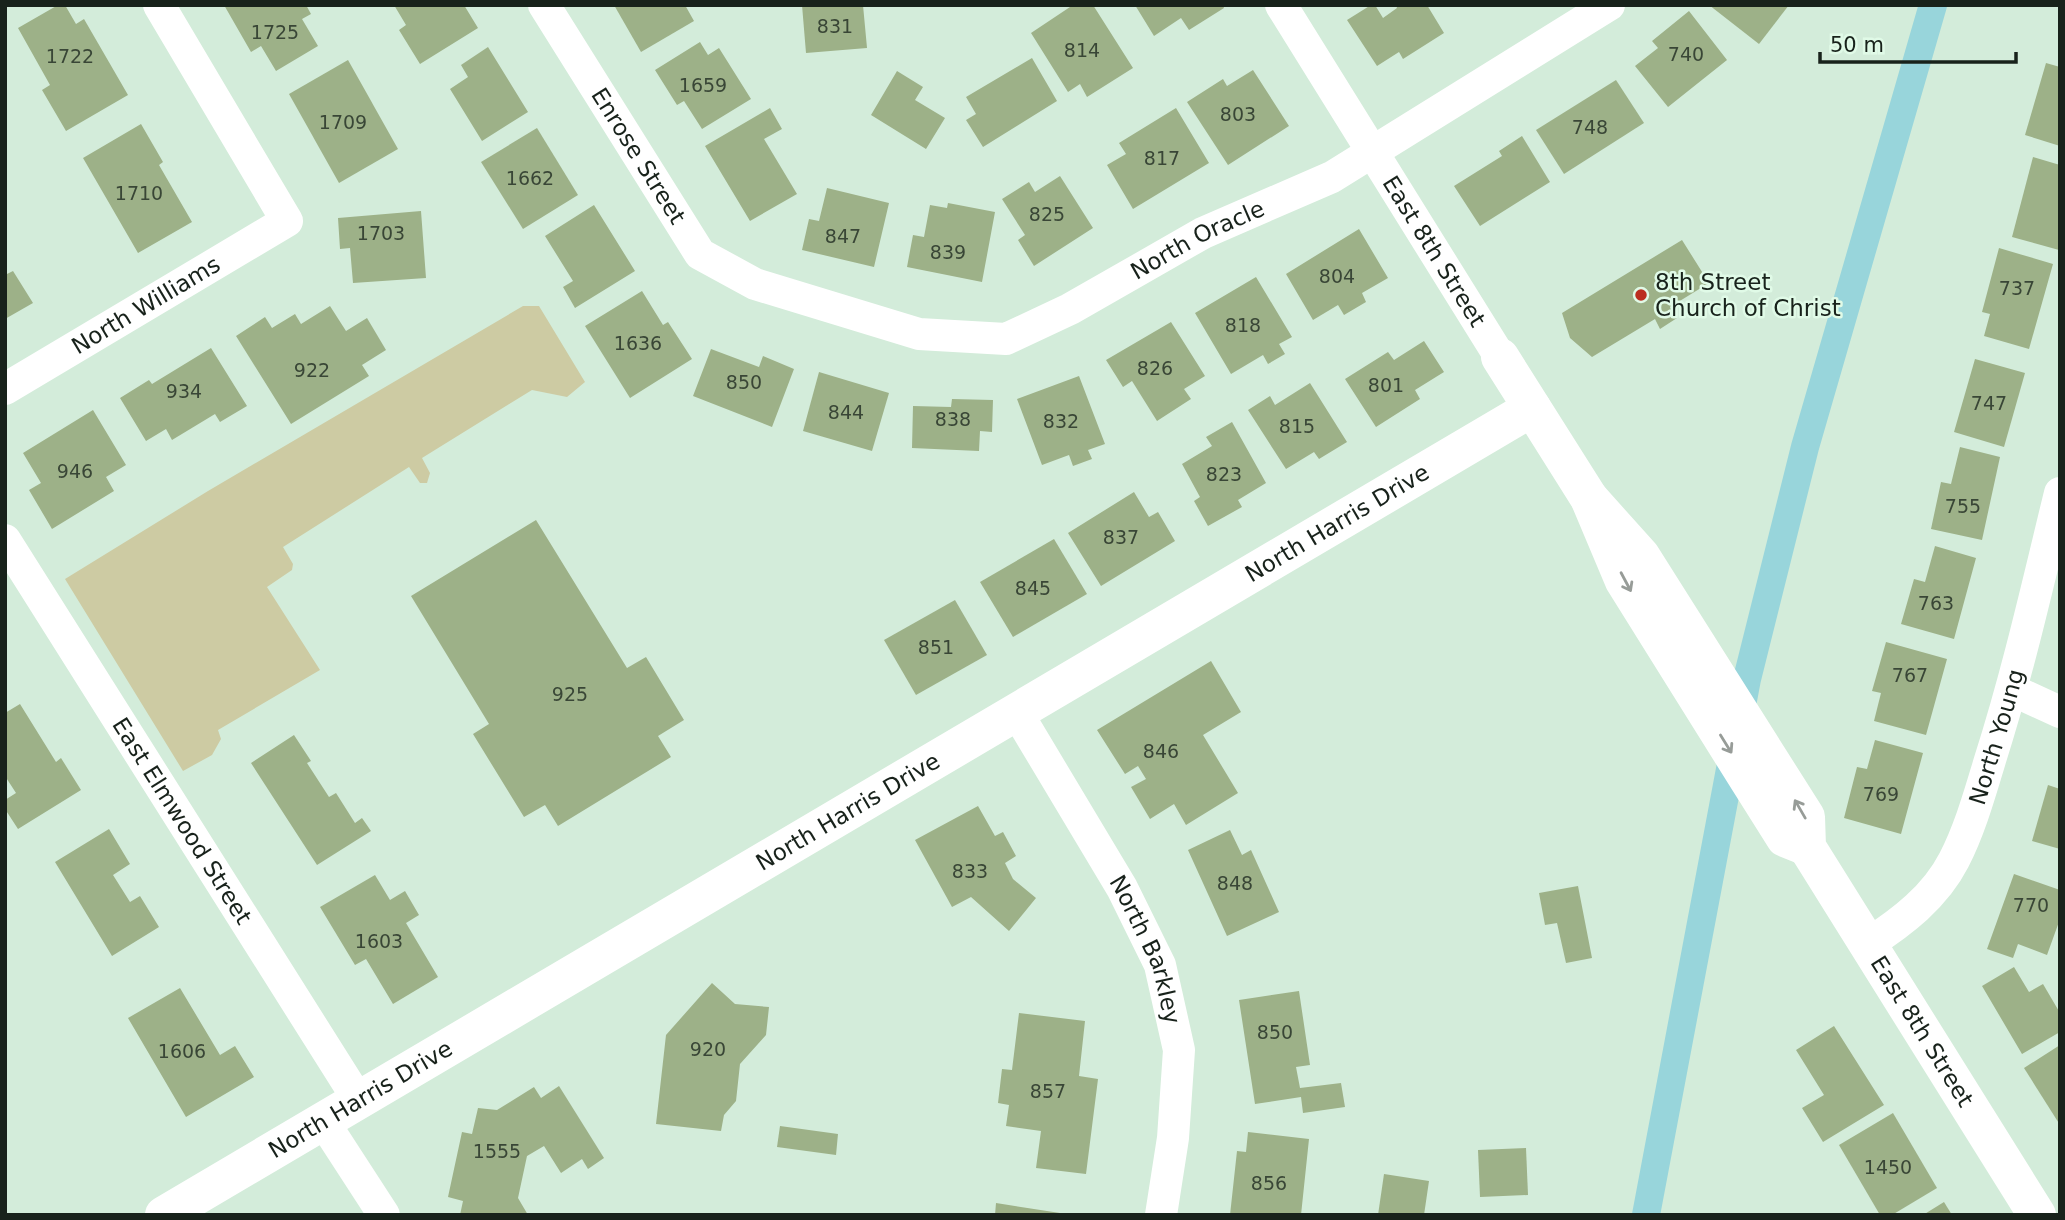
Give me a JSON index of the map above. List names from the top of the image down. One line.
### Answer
{"streets":{"street":["Enrose Street","North Oracle","East 8th Street","North Williams","North Harris Drive","North Young","East Elmwood Street","North Barkley"]},"crossings":[["Enrose Street","North Oracle"],["North Oracle","East 8th Street"],["East 8th Street","North Harris Drive"],["East 8th Street","North Young"],["North Harris Drive","East Elmwood Street"],["North Harris Drive","North Barkley"]],"places":["8th Street Church of Christ"],"house_numbers":["831","1725","814","740","1722","1659","803","1709","748","817","1662","1710","825","1703","847","839","804","737","818","1636","826","922","850","801","934","747","844","838","832","815","946","823","755","837","845","763","851","767","925","846","769","833","848","770","1603","850","920","1606","857","1555","1450","856"],"scale_bar":"50 m"}
